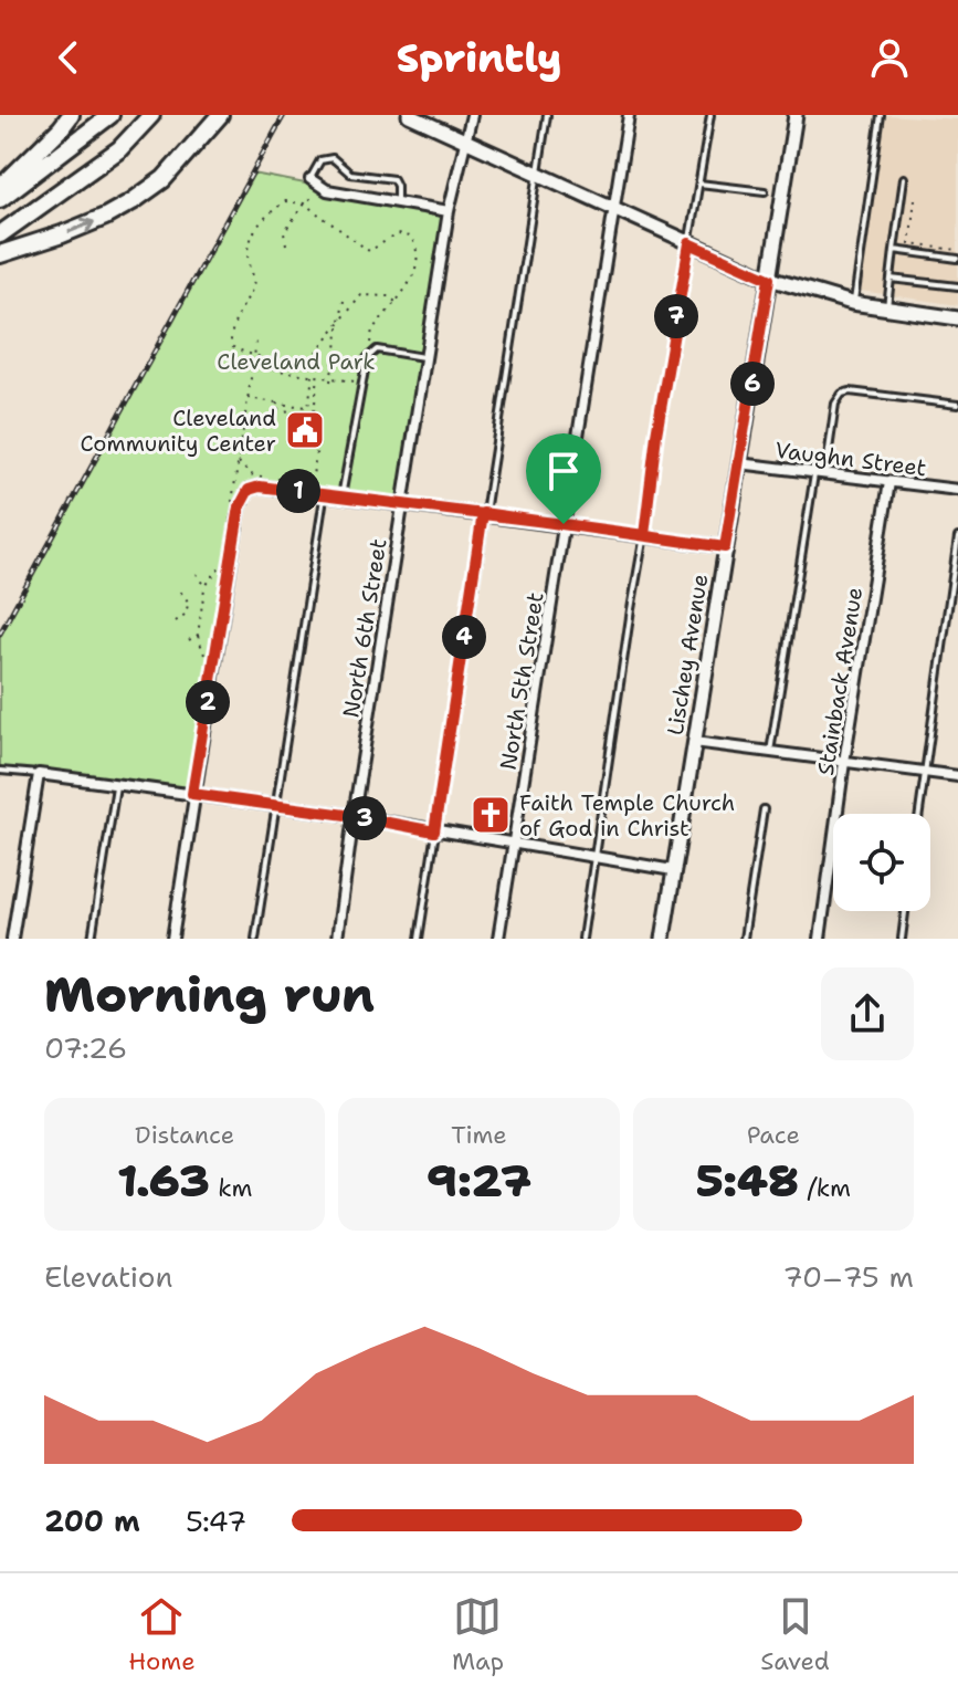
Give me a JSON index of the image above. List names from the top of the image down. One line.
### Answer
{"streets":{"street":["Vaughn Street","North 6th Street","Lischey Avenue","North 5th Street","Stainback Avenue"]},"crossings":[["Vaughn Street","Lischey Avenue"],["Vaughn Street","Stainback Avenue"]],"parks":["Cleveland Park"],"places":{"public building":["Cleveland Community Center"],"church":["Faith Temple Church of God in Christ"]},"page":{"header":"Sprintly","pins":["7","6","1","4","2","3"],"heading":["Morning run","07:26"],"stats":[["Distance","1.63 km"],["Time","9:27"],["Pace","5:48 /km"]],"chart":["Elevation","70–75 m"],"list":[{"name":"200 m","note":"5:47"}],"tabs":["Home","Map","Saved"]}}
